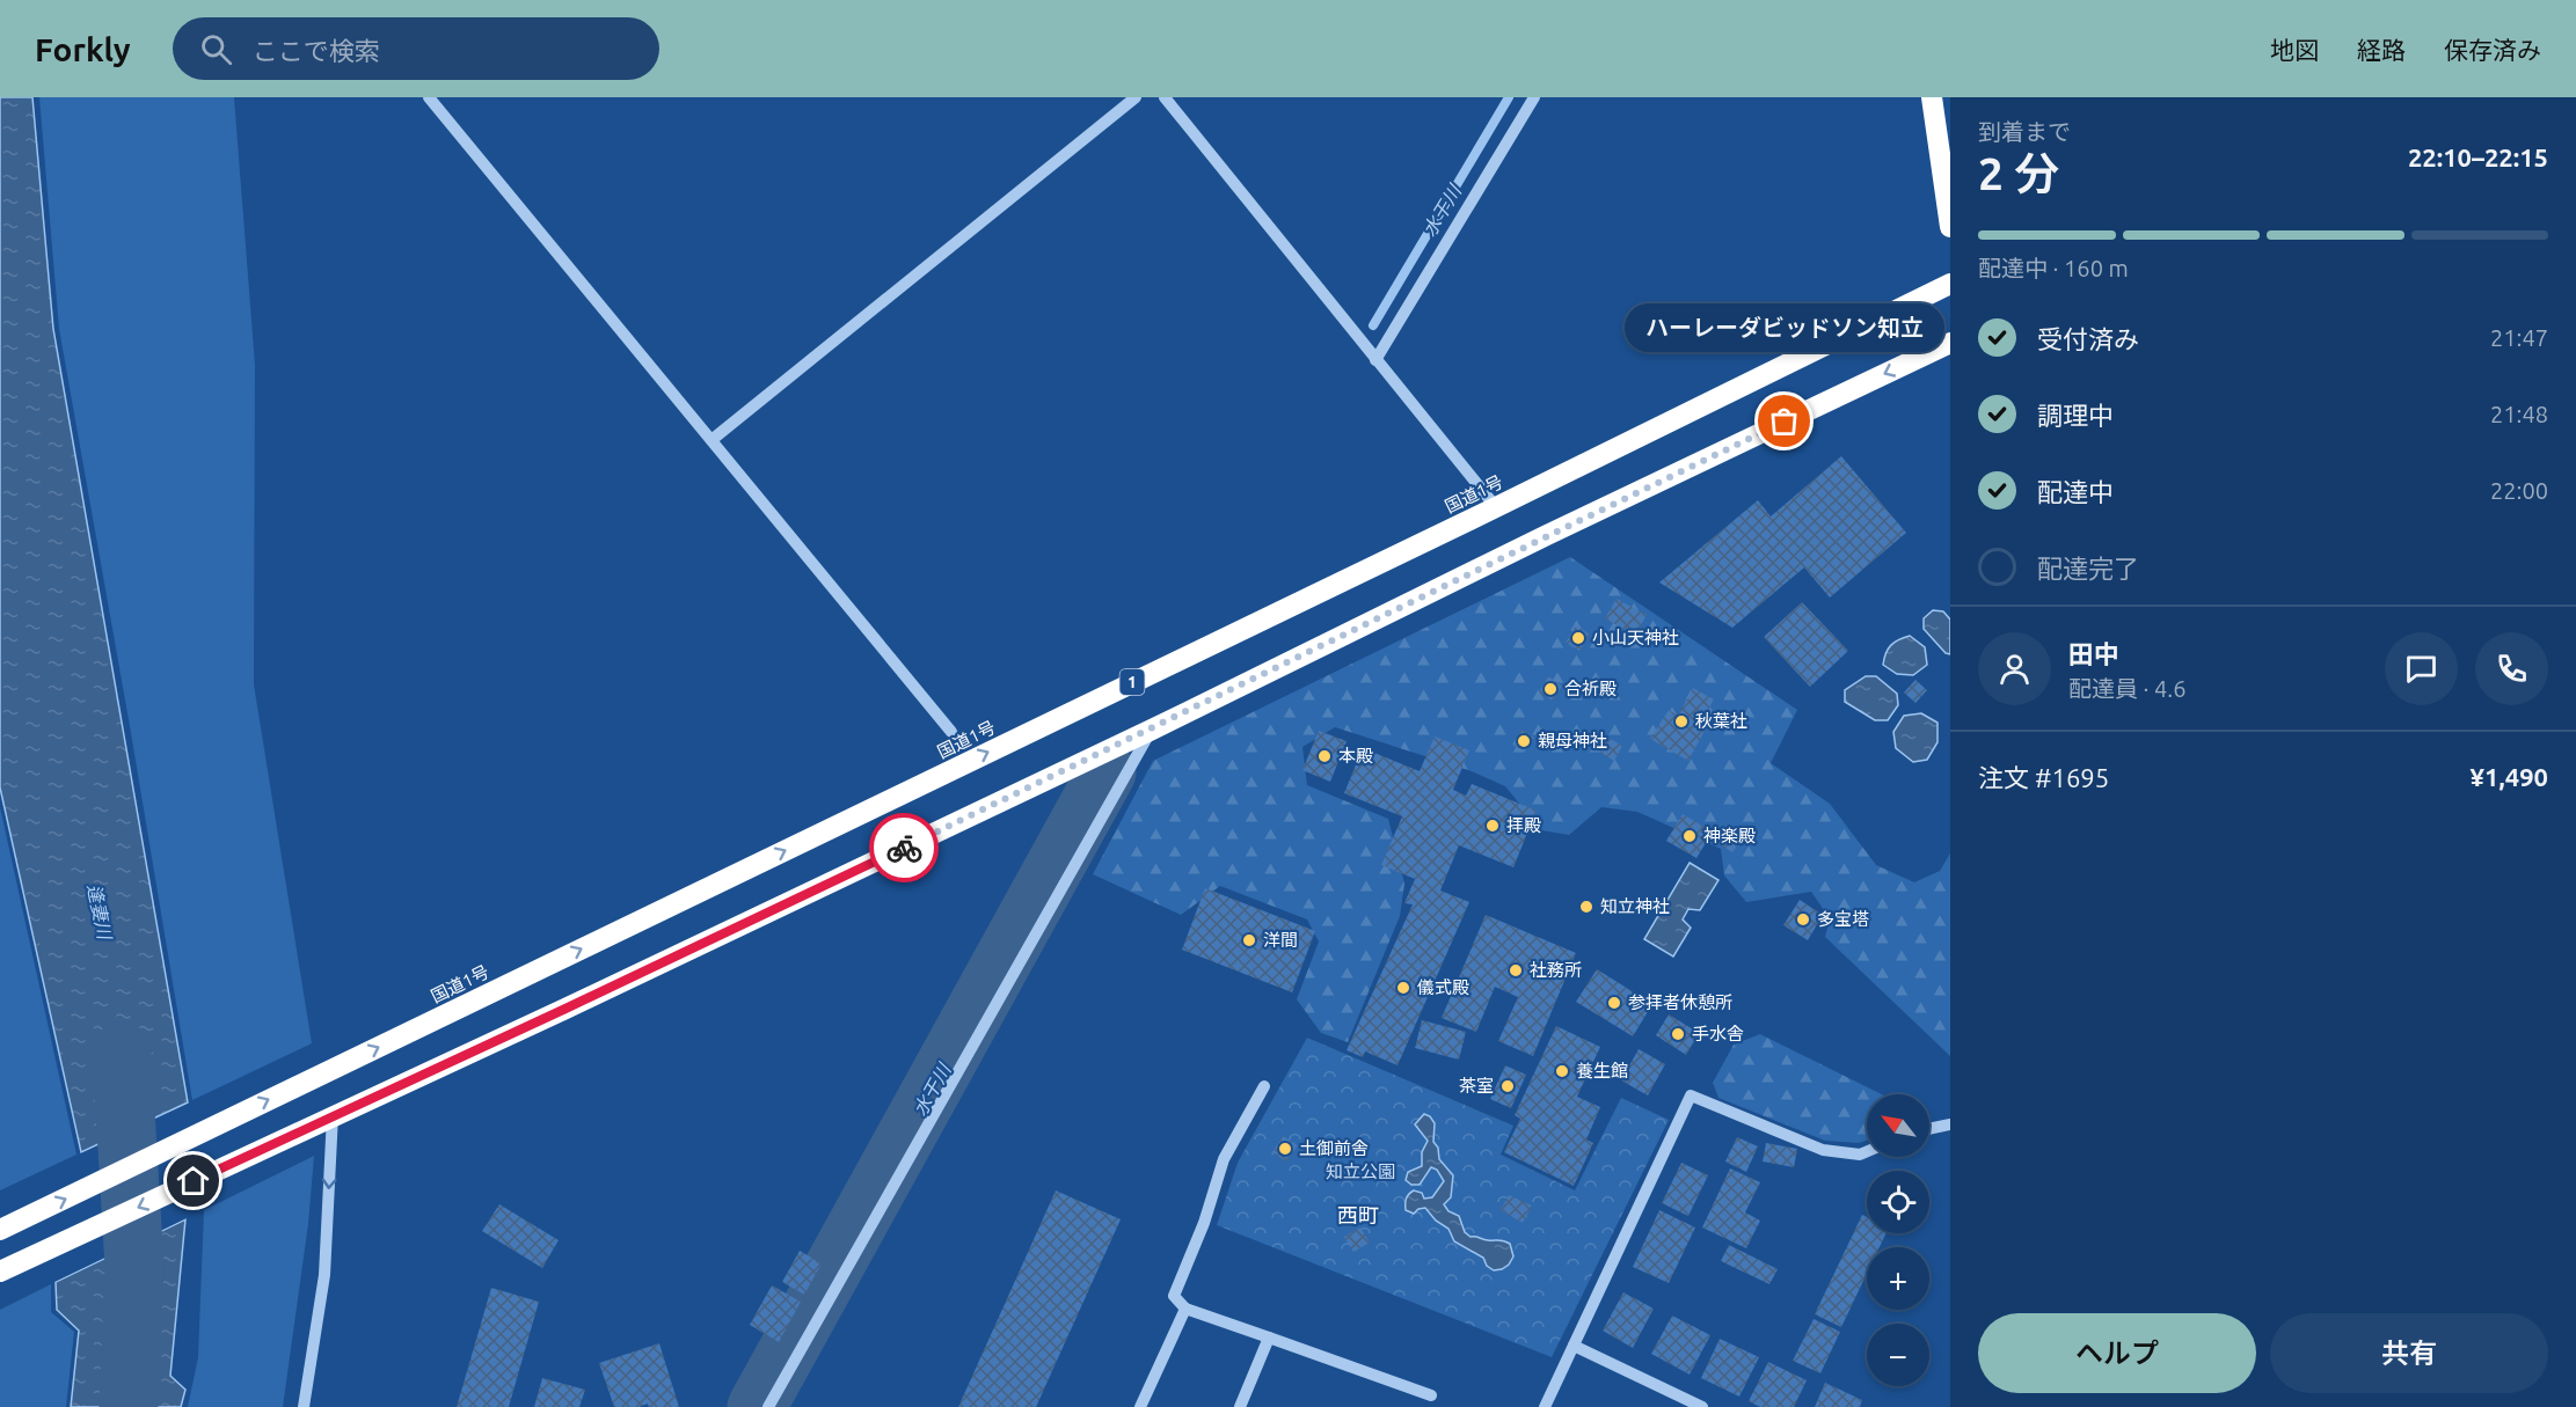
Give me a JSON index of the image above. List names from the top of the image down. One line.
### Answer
{"streets":{"highway":["国道1号","1"]},"districts":["西町"],"water":["水干川","逢妻川"],"parks":["知立公園"],"places":["ハーレーダビッドソン知立","小山天神社","合祈殿","秋葉社","親母神社","本殿","拝殿","神楽殿","知立神社","多宝塔","洋間","社務所","儀式殿","参拝者休憩所","手水舎","養生館","茶室","土御前舎"],"north":"top left","page":{"header":"Forkly","search":"ここで検索","nav":["地図","経路","保存済み"],"heading":["2 分","到着まで","22:10–22:15"],"panel":["田中","配達員 · 4.6","注文 #1695","¥1,490"],"bar":"配達中 · 160 m","list":[["受付済み","21:47"],["調理中","21:48"],["配達中","22:00"],"配達完了"],"bubble":"ハーレーダビッドソン知立","map_buttons":["+","−"],"buttons":["ヘルプ","共有"]}}
